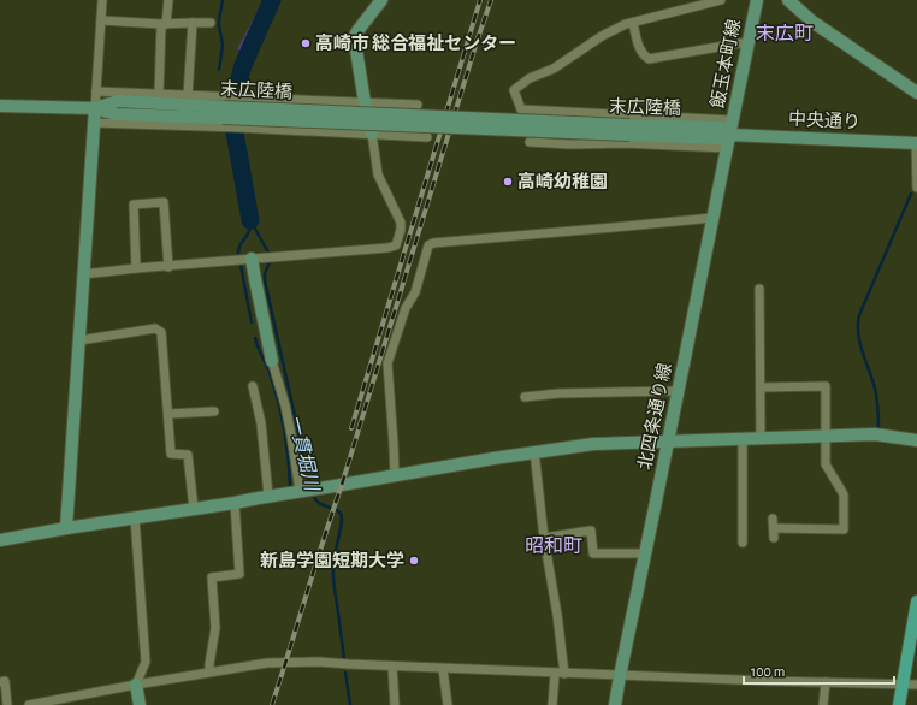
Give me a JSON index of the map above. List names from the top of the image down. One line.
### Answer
{"streets":{"street":["飯玉本町線","末広陸橋","中央通り","北四条通り線"]},"crossings":[["飯玉本町線","末広陸橋"],["飯玉本町線","中央通り"],["飯玉本町線","北四条通り線"],["末広陸橋","中央通り"],["末広陸橋","北四条通り線"],["中央通り","北四条通り線"]],"districts":["末広町","昭和町"],"water":["一貫堀川"],"places":["高崎市 総合福祉センター","高崎幼稚園","新島学園短期大学"],"scale_bar":"100 m"}
